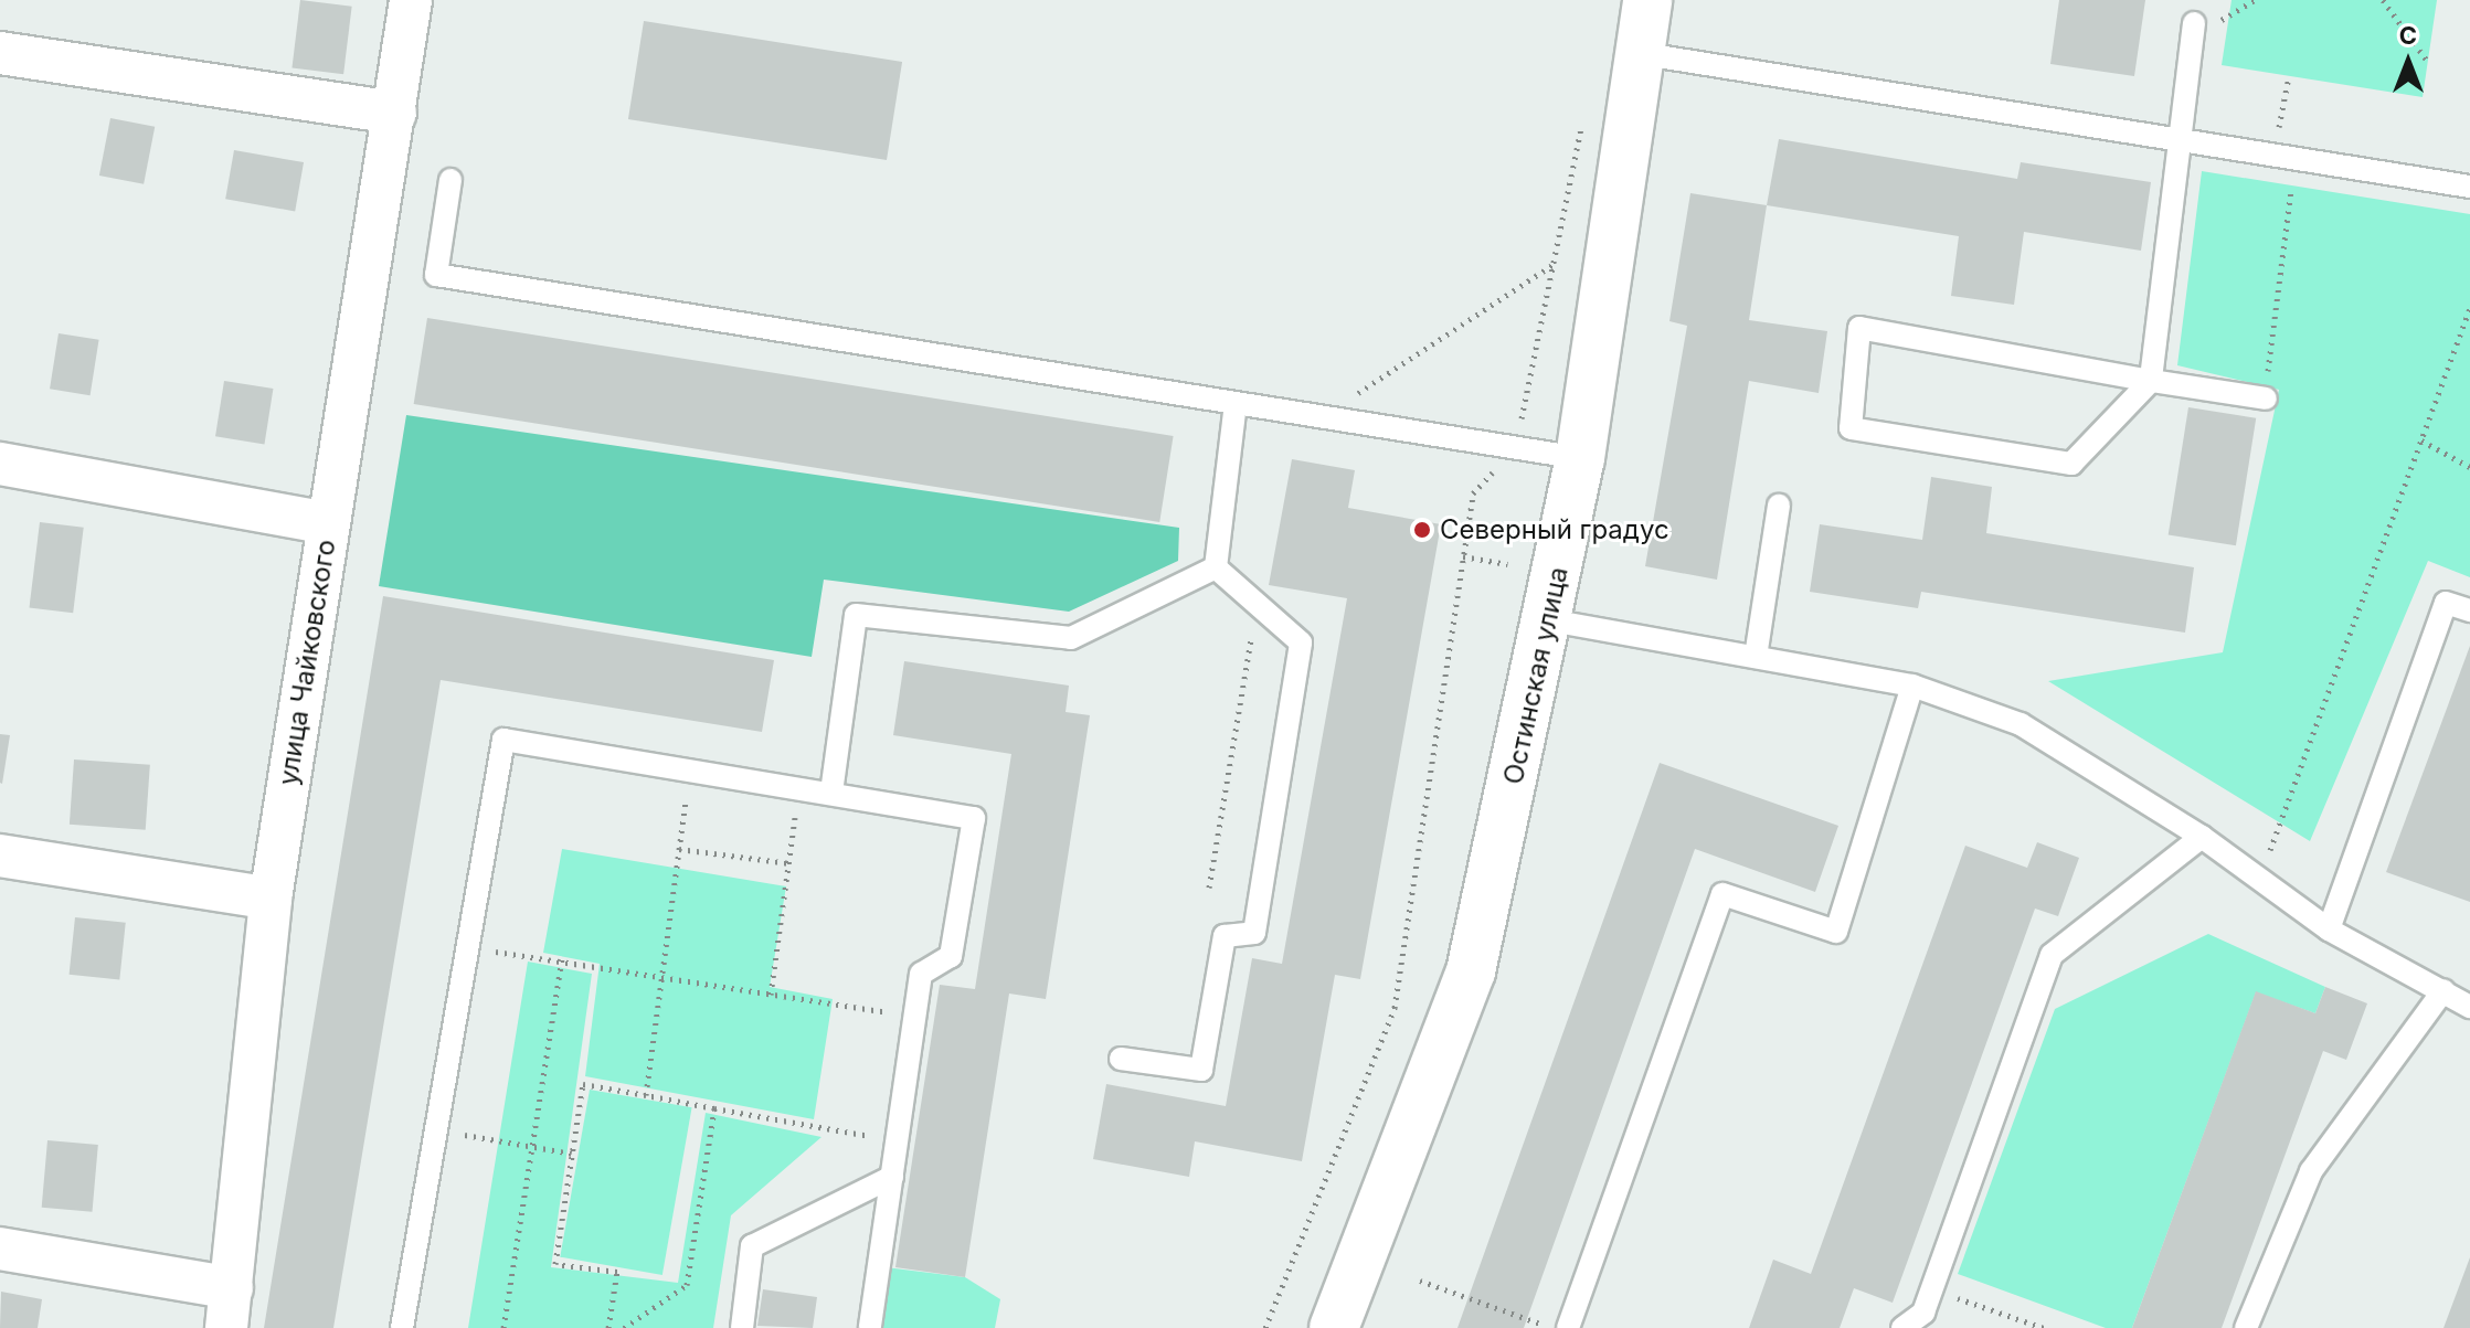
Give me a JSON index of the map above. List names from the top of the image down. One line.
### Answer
{"streets":{"street":["улица Чайковского","Остинская улица"]},"places":["Северный градус"],"north":"top"}
